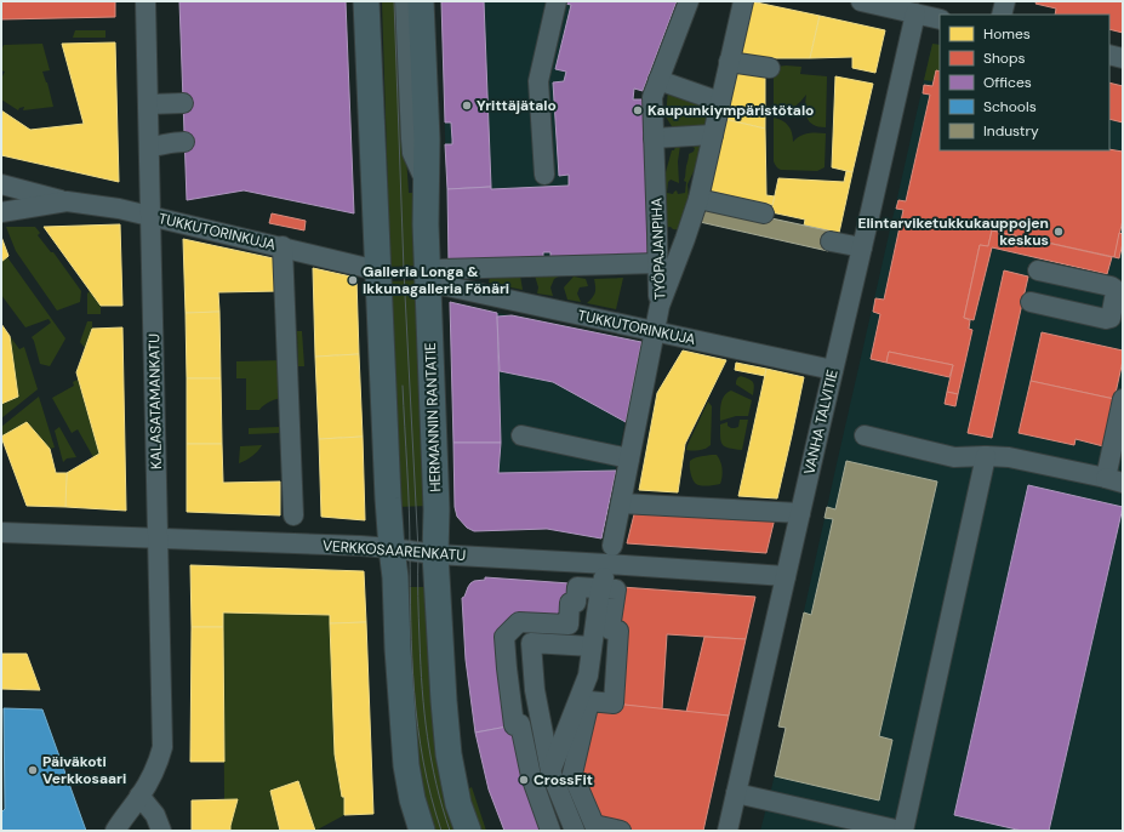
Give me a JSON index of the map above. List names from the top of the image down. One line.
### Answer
{"streets":{"main road":["HERMANNIN RANTATIE"],"street":["TUKKUTORINKUJA","TYÖPAJANPIHA","KALASATAMANKATU","VANHA TALVITIE","VERKKOSAARENKATU"]},"crossings":[["TUKKUTORINKUJA","TYÖPAJANPIHA"],["TUKKUTORINKUJA","KALASATAMANKATU"],["TUKKUTORINKUJA","VANHA TALVITIE"],["KALASATAMANKATU","VERKKOSAARENKATU"],["HERMANNIN RANTATIE","VERKKOSAARENKATU"],["VANHA TALVITIE","VERKKOSAARENKATU"]],"places":["Yrittäjätalo","Kaupunkiympäristötalo","Elintarviketukkukauppojen keskus","Galleria Longa & Ikkunagalleria Fönäri","Päiväkoti Verkkosaari","CrossFit"],"legend":["Homes","Shops","Offices","Schools","Industry"]}
